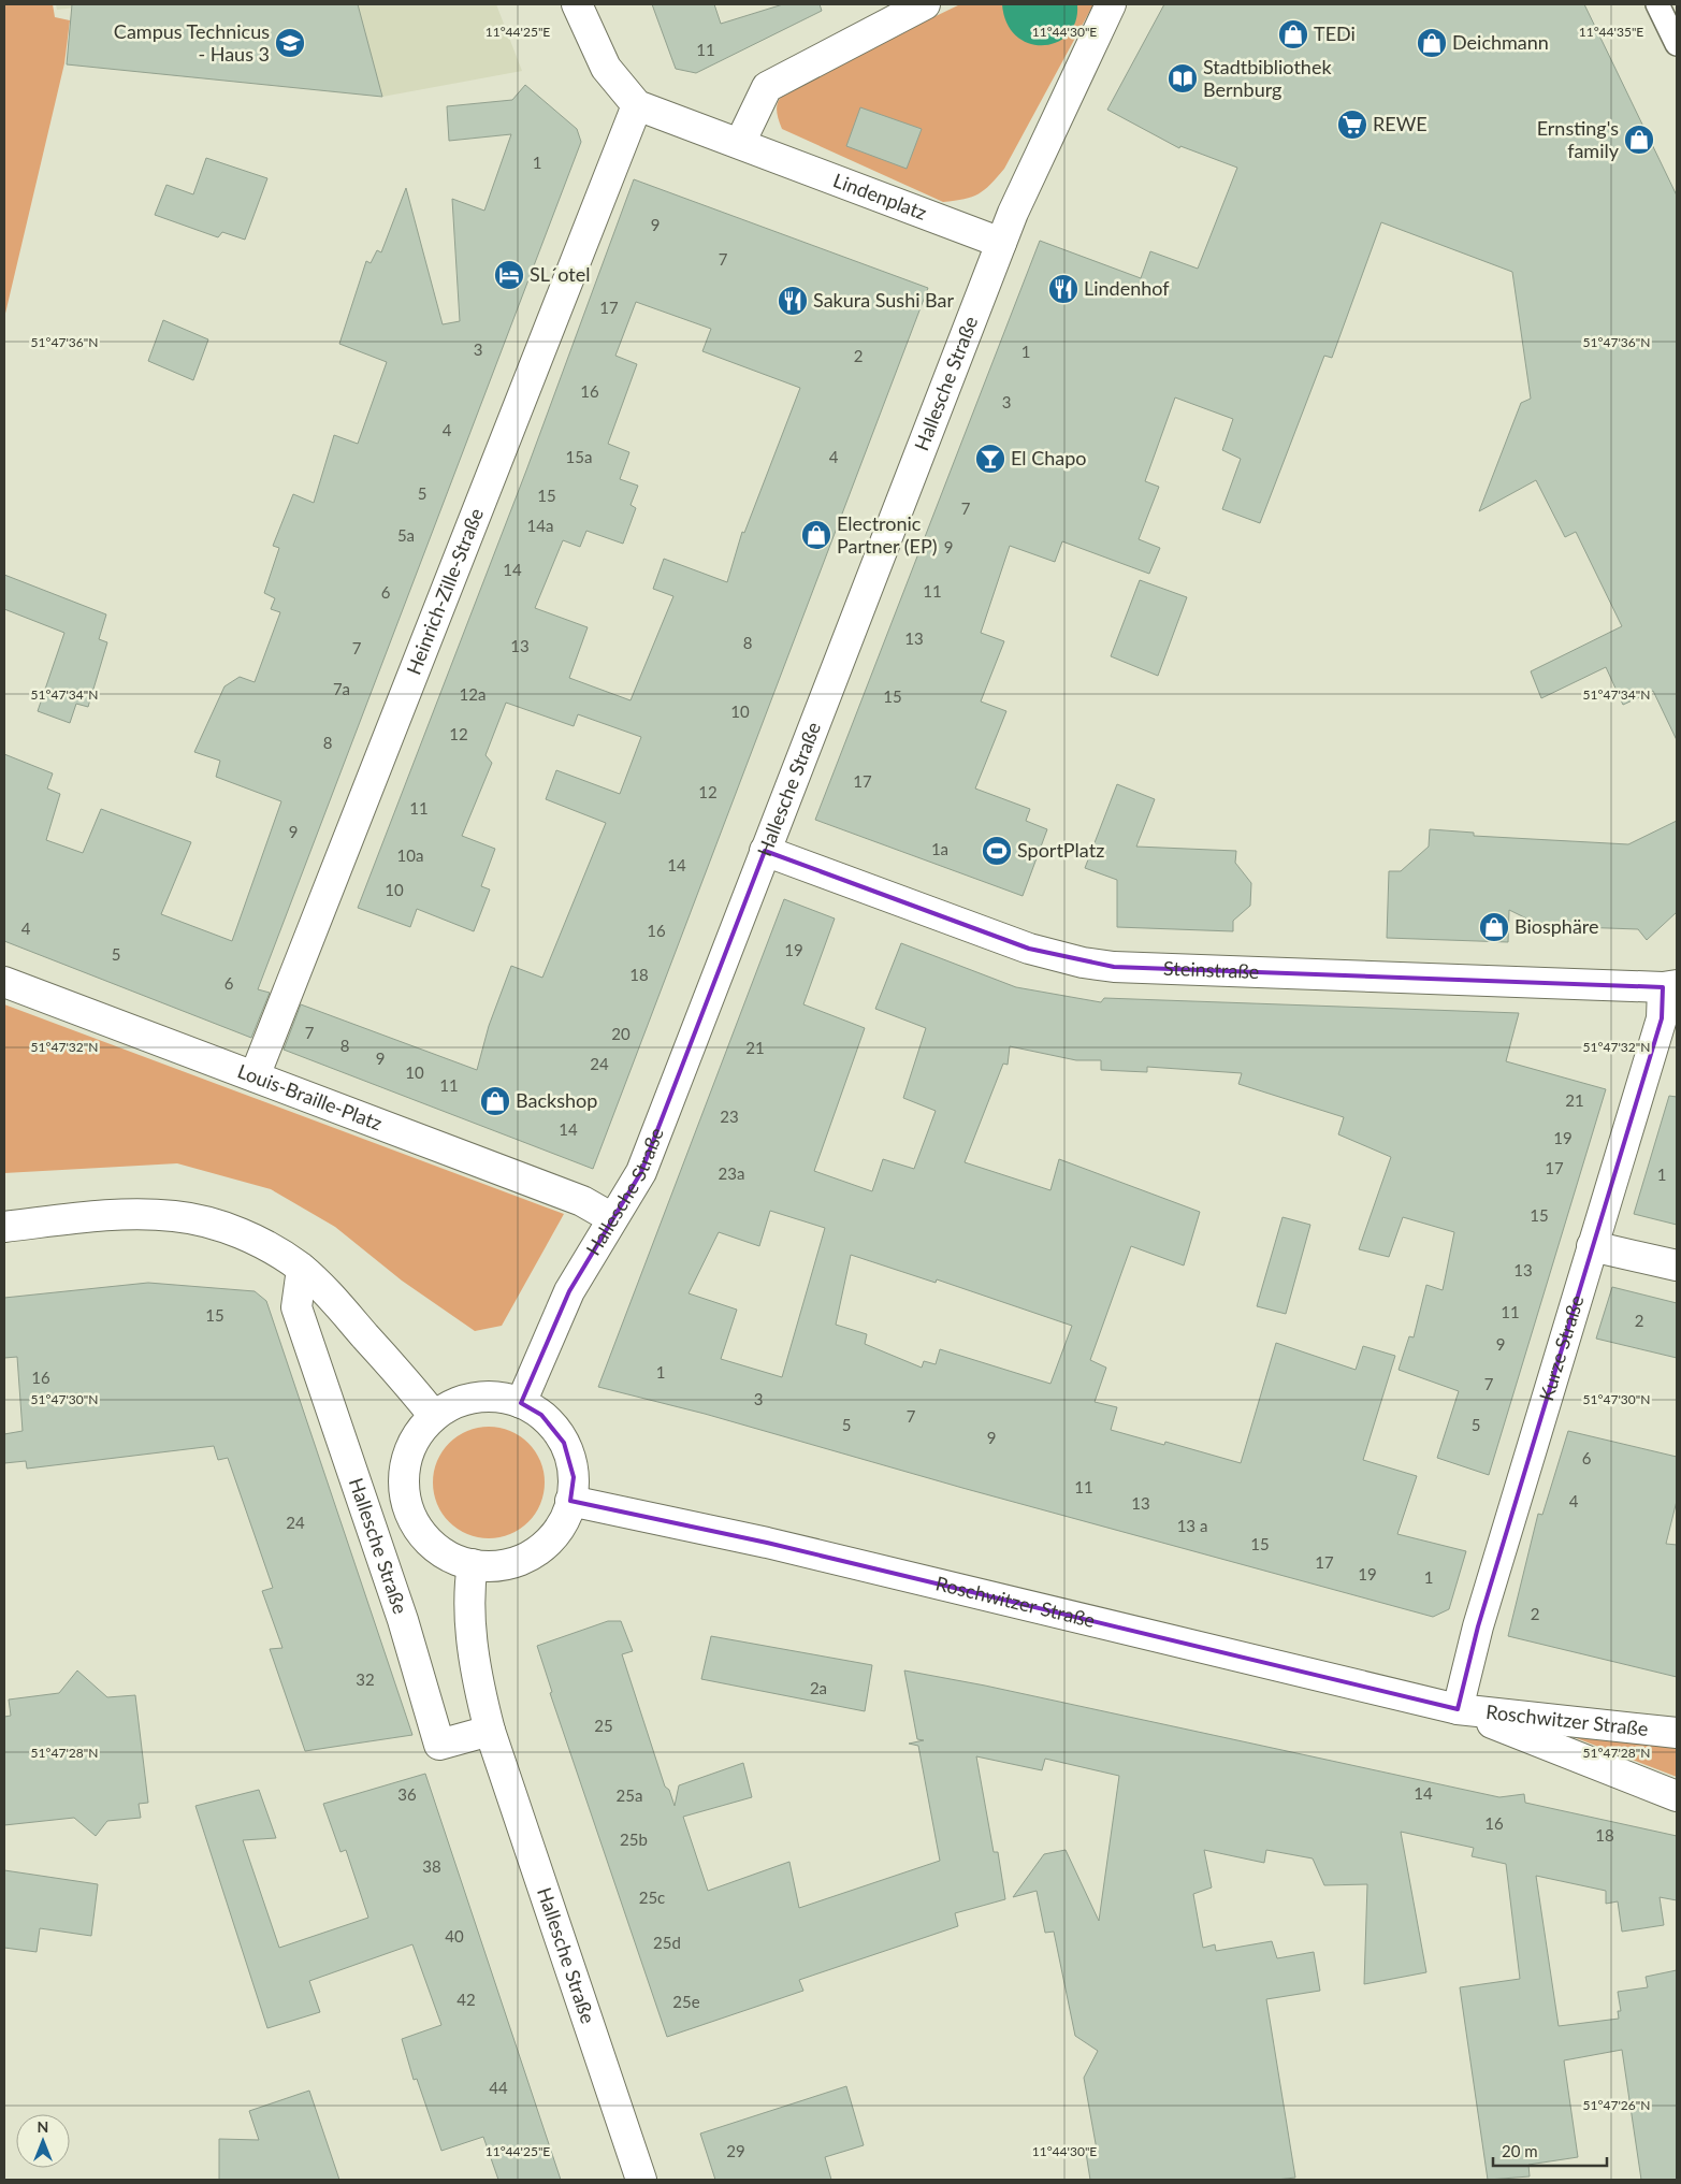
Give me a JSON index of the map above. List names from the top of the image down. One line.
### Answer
{"streets":{"street":["Lindenplatz","Hallesche Straße","Heinrich-Zille-Straße","Steinstraße","Louis-Braille-Platz","Kurze Straße","Roschwitzer Straße"]},"crossings":[["Lindenplatz","Hallesche Straße"],["Lindenplatz","Heinrich-Zille-Straße"],["Hallesche Straße","Steinstraße"],["Hallesche Straße","Louis-Braille-Platz"],["Hallesche Straße","Roschwitzer Straße"],["Heinrich-Zille-Straße","Louis-Braille-Platz"],["Steinstraße","Kurze Straße"],["Kurze Straße","Roschwitzer Straße"]],"places":{"shop":["TEDi","Deichmann","Ernsting's family","Electronic Partner (EP)","Biosphäre","Backshop"],"school or university":["Campus Technicus - Haus 3"],"library":["Stadtbibliothek Bernburg"],"supermarket":["REWE"],"hotel":["SL´otel"],"restaurant":["Lindenhof","Sakura Sushi Bar"],"bar":["El Chapo"],"sports":["SportPlatz"]},"house_numbers":["11","1","9","7","17","3","1","2","16","3","4","15a","4","5","15","7","14a","5a","9","14","11","6","13","8","13","7","7a","12a","15","10","12","8","17","12","11","9","1a","10a","14","10","4","16","19","5","18","6","7","20","8","21","9","24","10","11","21","23","14","19","17","23a","1","15","13","11","15","2","9","1","16","7","3","7","5","5","9","6","11","4","13","24","13 a","15","17","19","1","2","32","2a","25","14","36","25a","16","18","25b","38","25c","40","25d","42","25e","44","29"],"scale_bar":"20 m","north":"top","coordinates":["11°44'25\"E","11°44'30\"E","11°44'35\"E","51°47'36\"N","51°47'34\"N","51°47'32\"N","51°47'30\"N","51°47'28\"N","51°47'26\"N"]}
